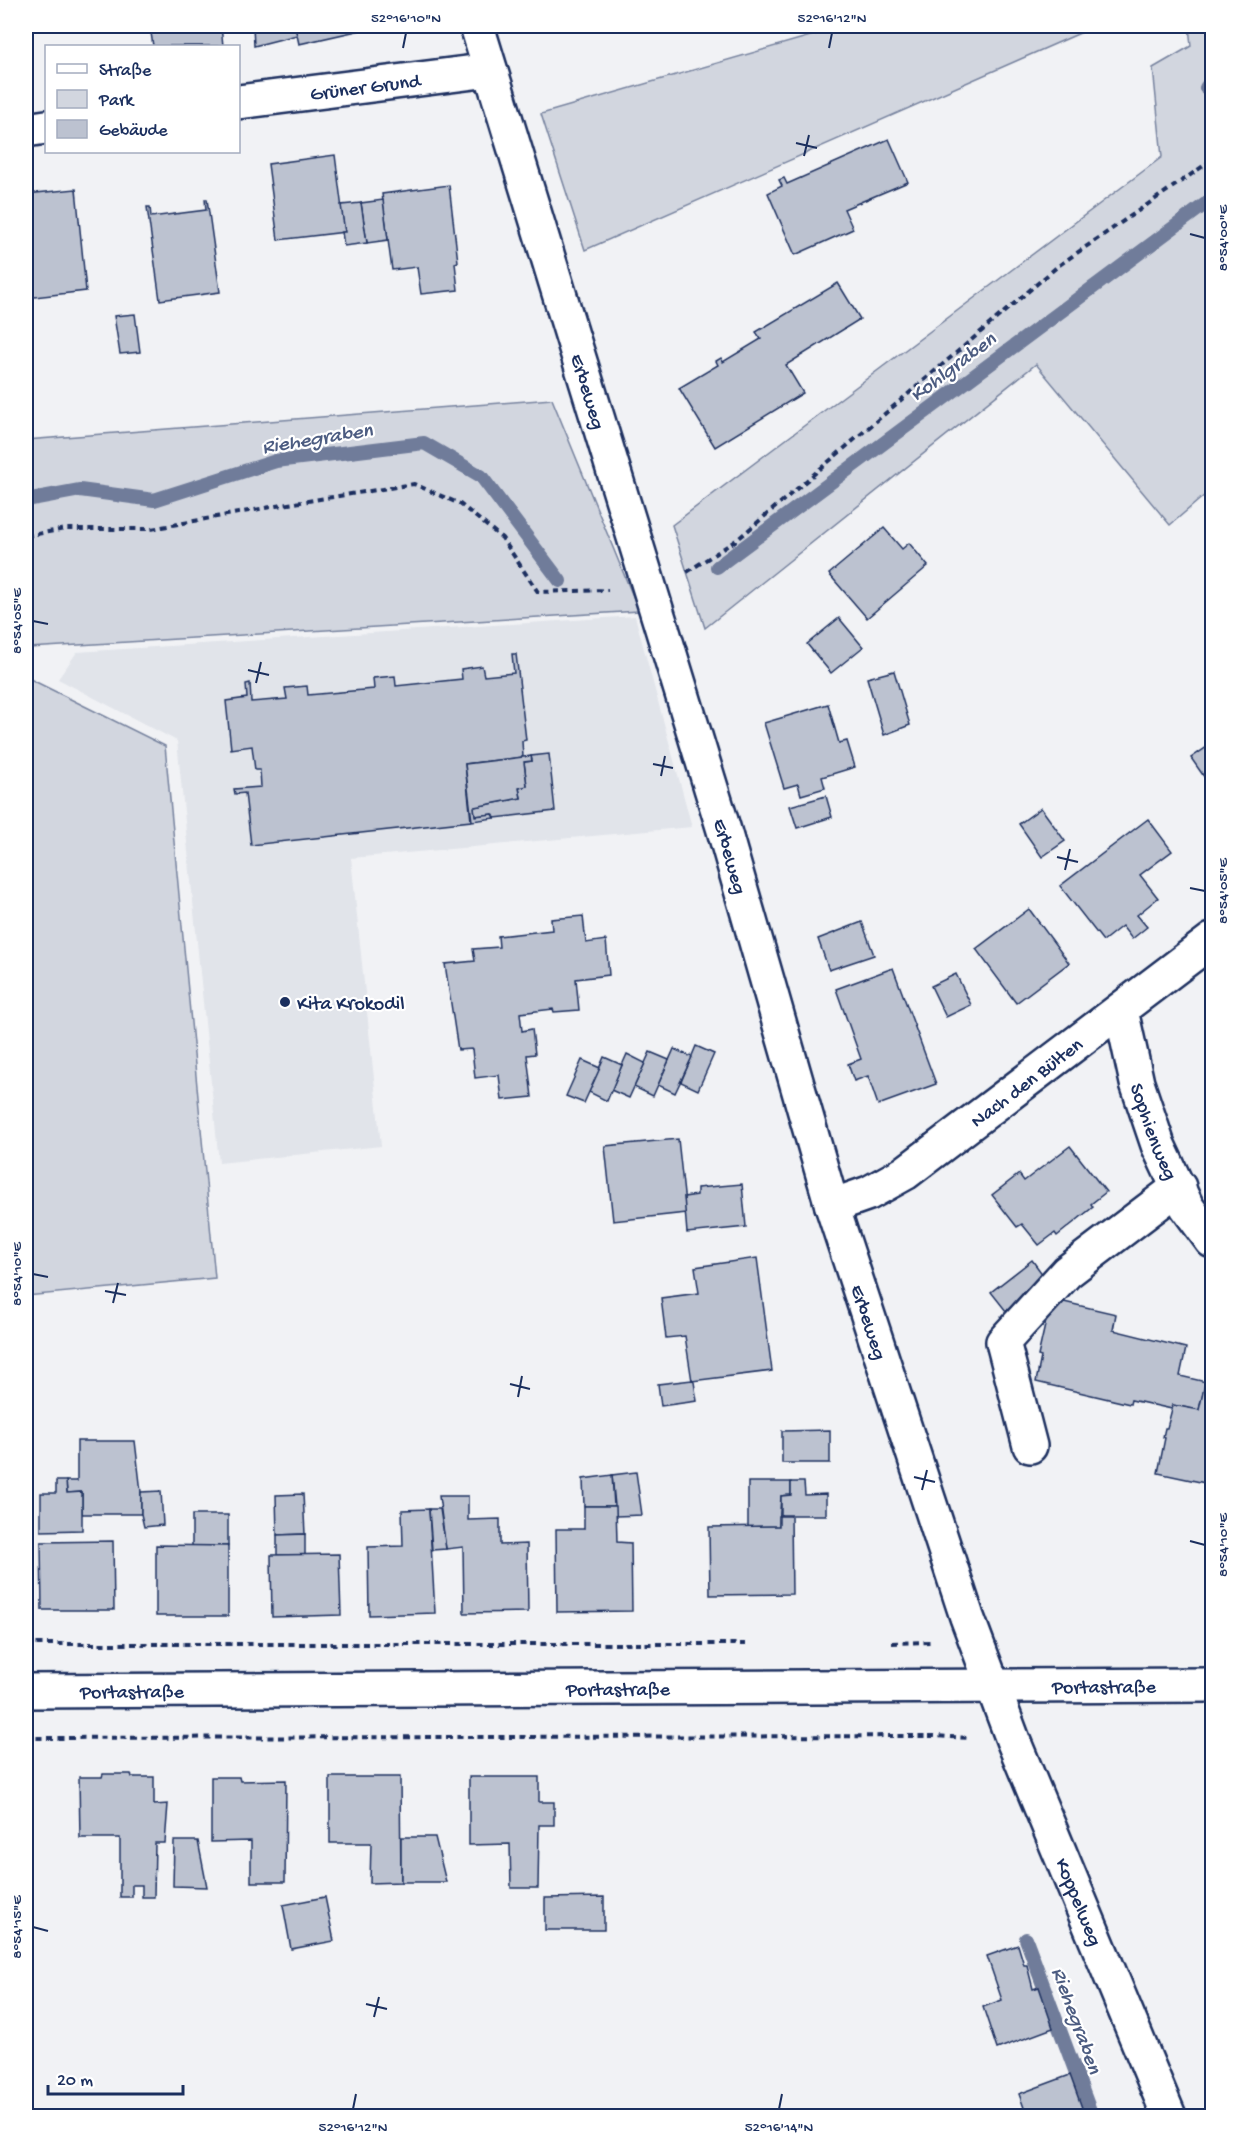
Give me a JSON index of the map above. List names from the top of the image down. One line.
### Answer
{"streets":{"street":["Grüner Grund","Erbeweg","Nach den Bülten","Sophienweg","Portastraße","Koppelweg"]},"crossings":[["Grüner Grund","Erbeweg"],["Erbeweg","Nach den Bülten"],["Erbeweg","Portastraße"],["Erbeweg","Koppelweg"],["Nach den Bülten","Sophienweg"],["Portastraße","Koppelweg"]],"water":["Kohlgraben","Riehegraben"],"places":["Kita Krokodil"],"legend":["Straße","Park","Gebäude"],"scale_bar":"20 m","coordinates":["52°16'10\"N","52°16'12\"N","8°54'00\"E","8°54'05\"E","8°54'10\"E","8°54'15\"E","52°16'14\"N"]}
